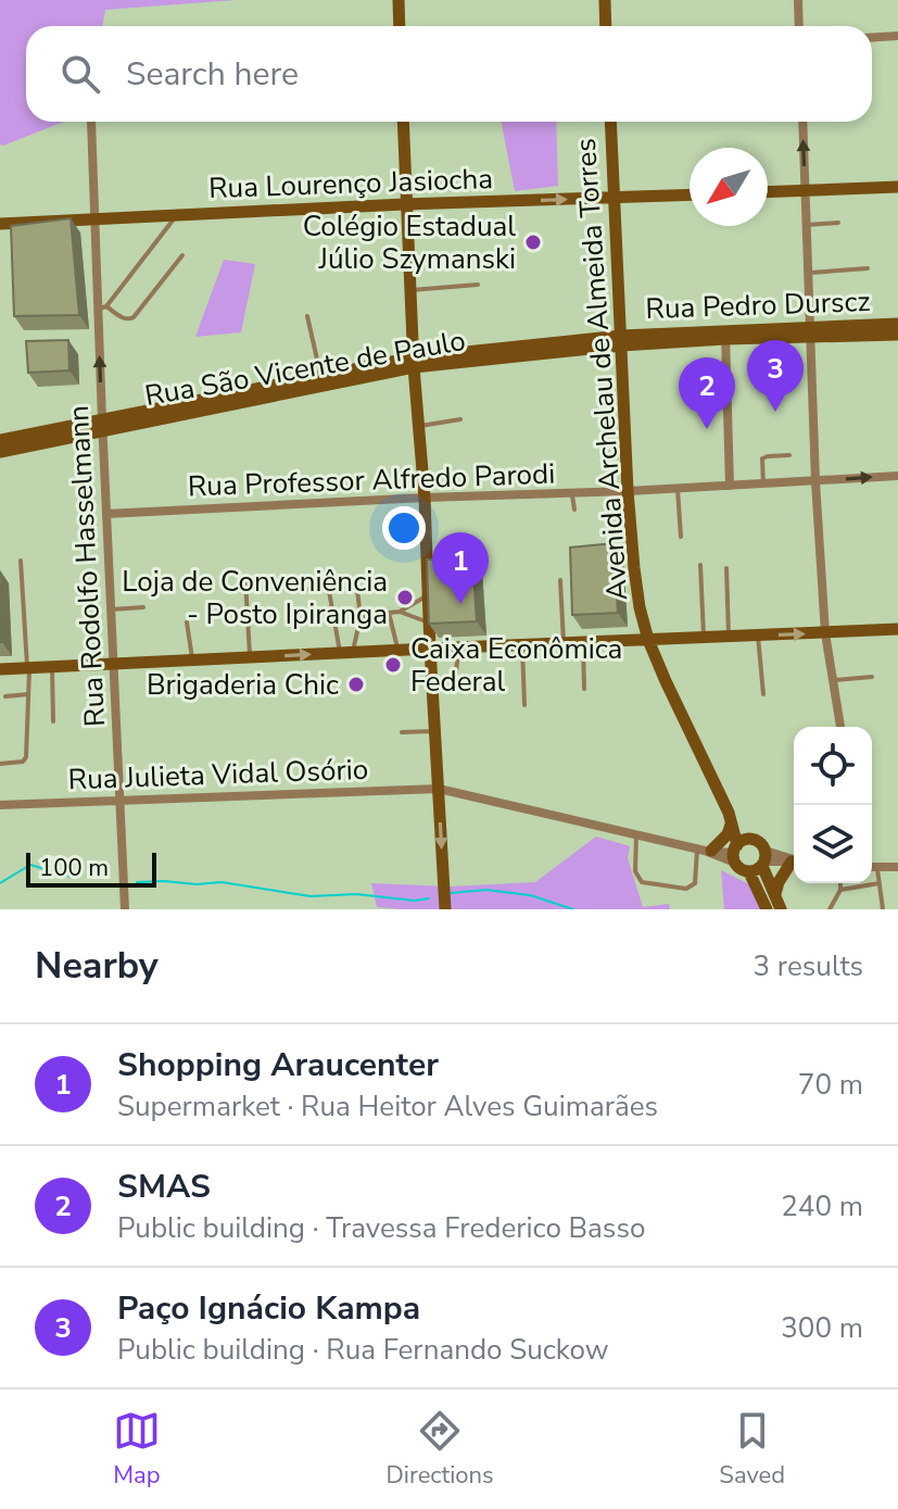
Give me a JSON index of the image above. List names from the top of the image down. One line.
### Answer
{"streets":{"street":["Rua Lourenço Jasiocha","Rua Pedro Durscz","Rua São Vicente de Paulo","Avenida Archelau de Almeida Torres","Rua Professor Alfredo Parodi","Rua Rodolfo Hasselmann","Rua Julieta Vidal Osório"]},"crossings":[["Rua Lourenço Jasiocha","Avenida Archelau de Almeida Torres"],["Rua Lourenço Jasiocha","Rua Rodolfo Hasselmann"],["Rua Pedro Durscz","Rua São Vicente de Paulo"],["Rua Pedro Durscz","Avenida Archelau de Almeida Torres"],["Rua São Vicente de Paulo","Avenida Archelau de Almeida Torres"],["Rua São Vicente de Paulo","Rua Rodolfo Hasselmann"],["Avenida Archelau de Almeida Torres","Rua Professor Alfredo Parodi"],["Avenida Archelau de Almeida Torres","Rua Julieta Vidal Osório"],["Rua Professor Alfredo Parodi","Rua Rodolfo Hasselmann"],["Rua Rodolfo Hasselmann","Rua Julieta Vidal Osório"]],"places":["Colégio Estadual Júlio Szymanski","Loja de Conveniência - Posto Ipiranga","Caixa Econômica Federal","Brigaderia Chic"],"scale_bar":"100 m","north":"bottom left","page":{"search":"Search here","pins":["3","2","1"],"scale":"100 m","heading":["Nearby","3 results"],"list":[{"mark":"1","name":"Shopping Araucenter","note":"Supermarket · Rua Heitor Alves Guimarães","value":"70 m"},{"mark":"2","name":"SMAS","note":"Public building · Travessa Frederico Basso","value":"240 m"},{"mark":"3","name":"Paço Ignácio Kampa","note":"Public building · Rua Fernando Suckow","value":"300 m"}],"nav":["Map","Directions","Saved"]}}
